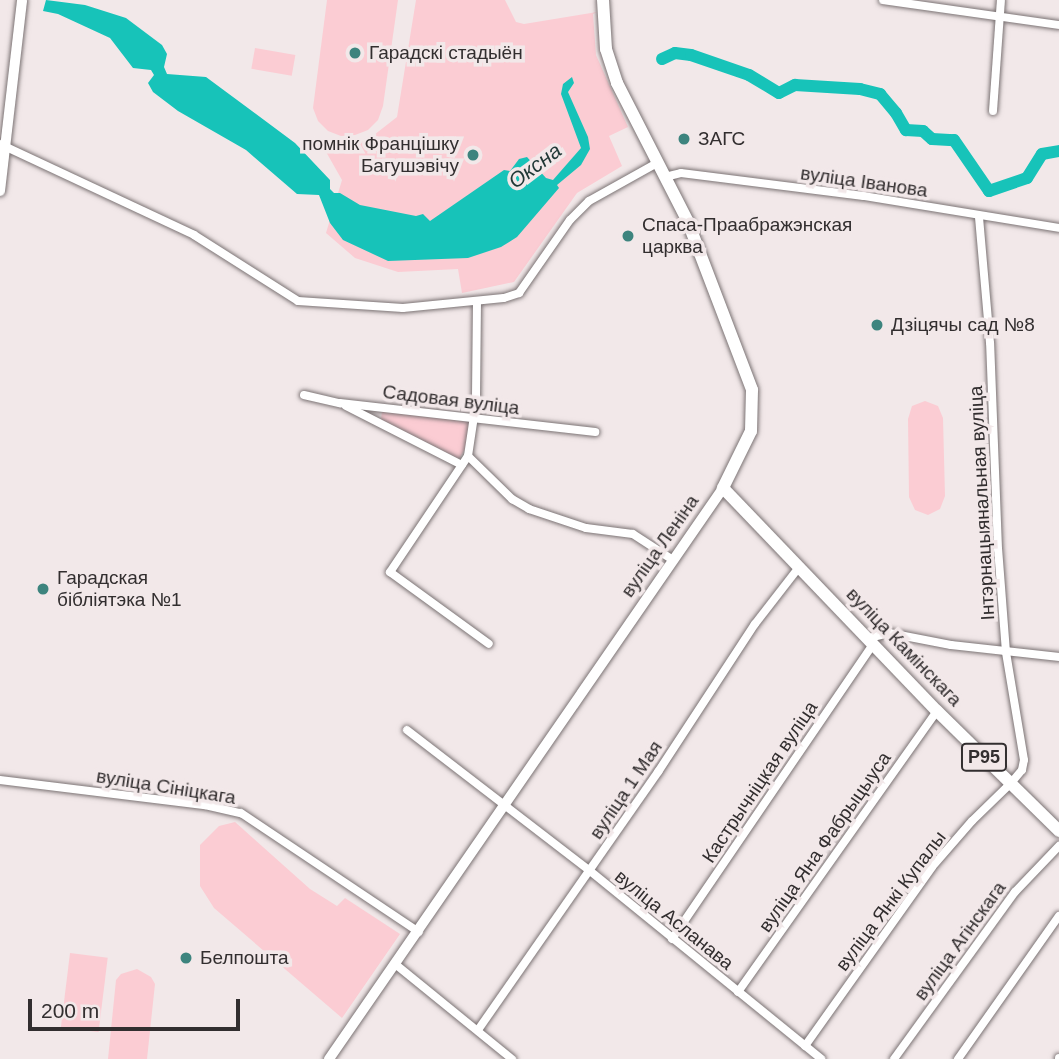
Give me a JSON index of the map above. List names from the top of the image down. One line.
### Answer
{"streets":{"main road":["вуліца Леніна","вуліца Камінскага","Р95"],"street":["вуліца Іванова","Садовая вуліца","Інтэрнацыянальная вуліца","Кастрычніцкая вуліца","вуліца Сініцкага","вуліца 1 Мая","вуліца Яна Фабрыцыуса","вуліца Янкі Купалы","вуліца Асланава","вуліца Агінскага"]},"crossings":[["вуліца Іванова","Інтэрнацыянальная вуліца"],["вуліца Іванова","вуліца Леніна"],["Інтэрнацыянальная вуліца","вуліца Камінскага"],["Інтэрнацыянальная вуліца","вуліца Янкі Купалы"],["вуліца Леніна","вуліца Камінскага"],["вуліца Леніна","вуліца Сініцкага"],["вуліца Леніна","вуліца Асланава"],["вуліца Камінскага","Кастрычніцкая вуліца"],["вуліца Камінскага","вуліца 1 Мая"],["вуліца Камінскага","вуліца Яна Фабрыцыуса"],["вуліца Камінскага","вуліца Янкі Купалы"],["Кастрычніцкая вуліца","вуліца Асланава"],["вуліца 1 Мая","вуліца Асланава"],["вуліца Яна Фабрыцыуса","вуліца Асланава"],["вуліца Янкі Купалы","вуліца Асланава"]],"water":["Оксна"],"places":["Гарадскі стадыён","ЗАГС","помнік Францішку Багушэвічу","Спаса-Праабражэнская царква","Дзіцячы сад №8","Гарадская бібліятэка №1","Белпошта"],"scale_bar":"200 m"}
